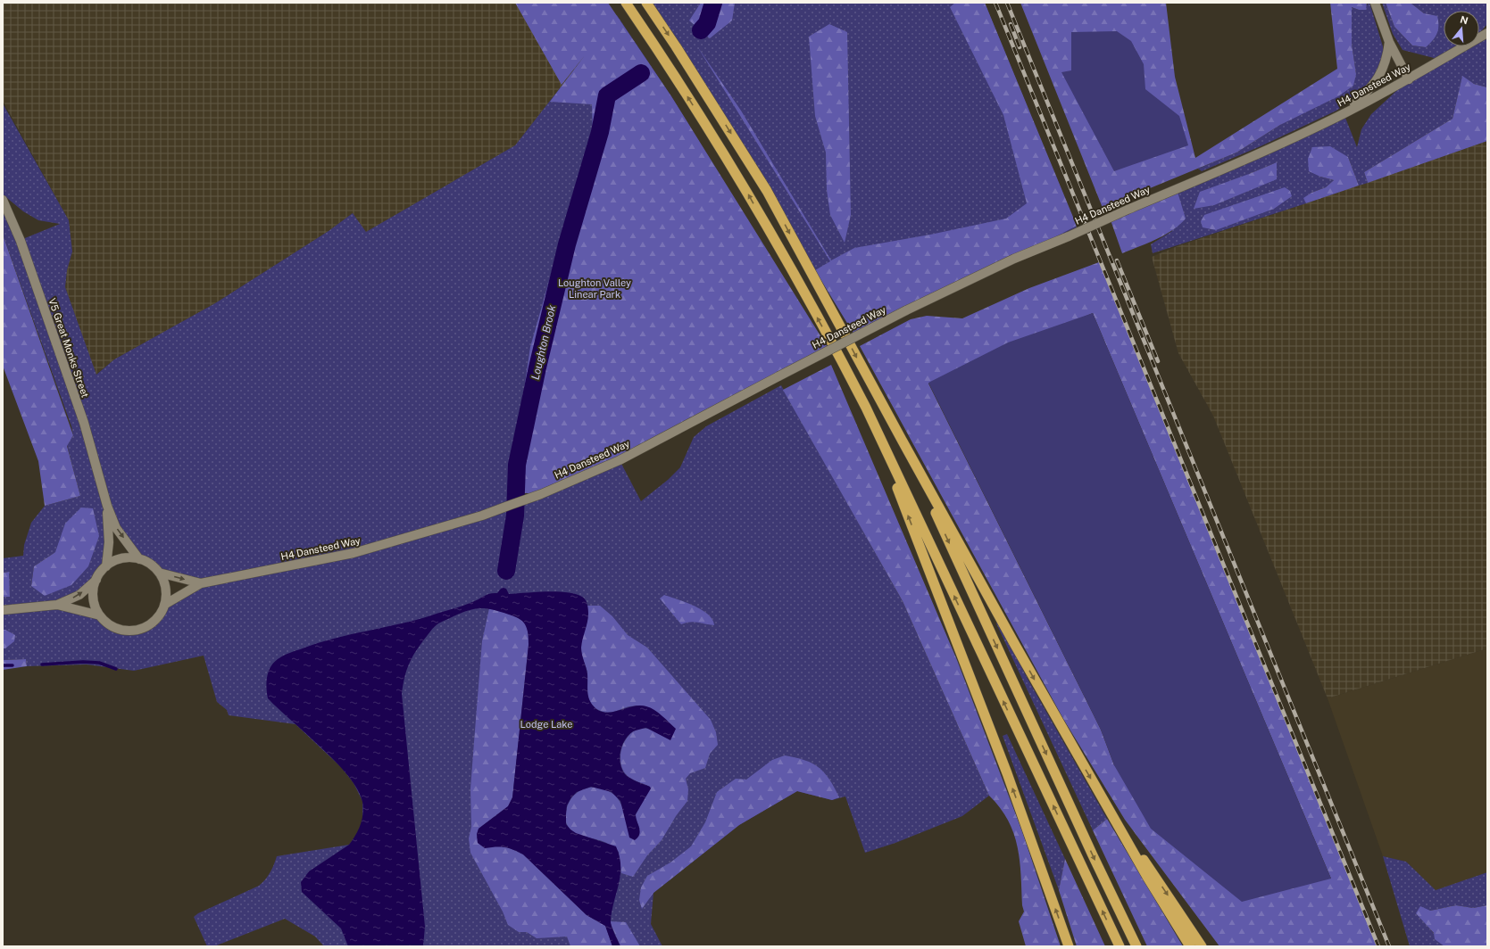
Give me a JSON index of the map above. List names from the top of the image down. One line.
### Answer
{"streets":{"street":["H4 Dansteed Way","V5 Great Monks Street"]},"crossings":[["H4 Dansteed Way","V5 Great Monks Street"]],"water":["Loughton Brook"],"parks":["Loughton Valley Linear Park","Lodge Lake"],"north":"top"}
